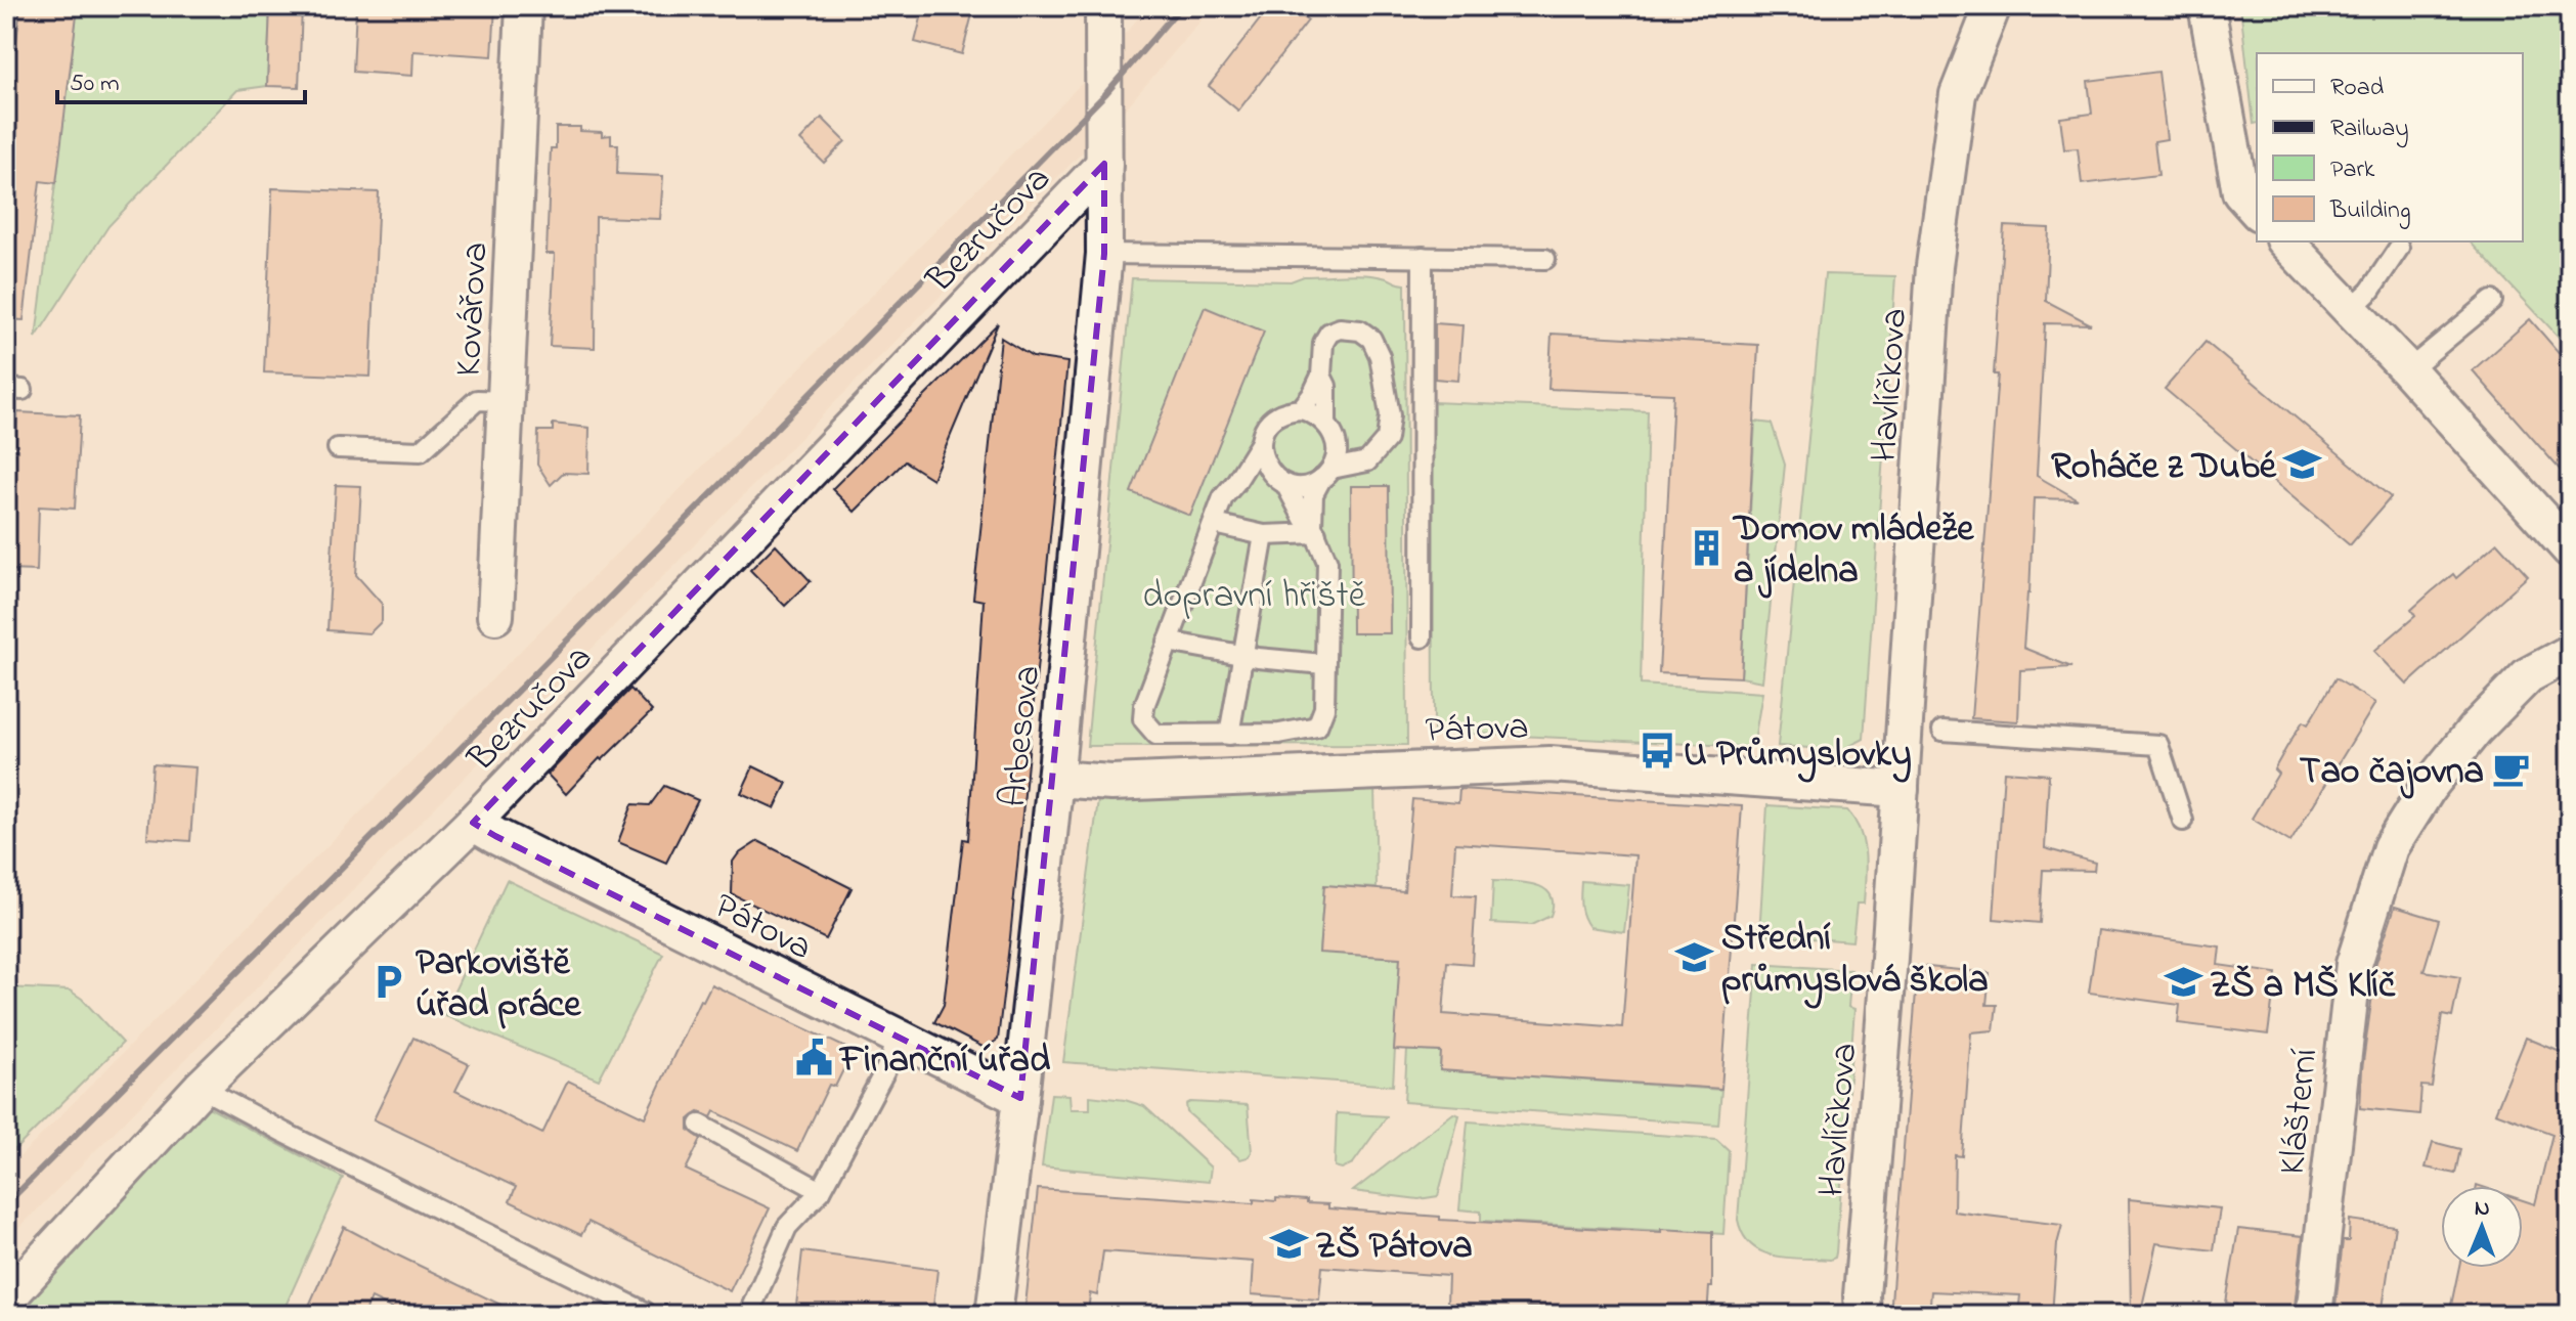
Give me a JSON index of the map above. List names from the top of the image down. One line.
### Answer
{"streets":{"street":["Bezručova","Kovářova","Havlíčkova","Pátova","Arbesova","Klášterní"]},"crossings":[["Bezručova","Pátova"],["Bezručova","Arbesova"],["Havlíčkova","Pátova"],["Pátova","Arbesova"]],"parks":["dopravní hřiště"],"places":{"school or university":["Roháče z Dubé","Střední průmyslová škola","ZŠ a MŠ Klíč","ZŠ Pátova"],"building":["Domov mládeže a jídelna"],"bus stop":["U Průmyslovky"],"cafe":["Tao čajovna"],"parking":["Parkoviště úřad práce"],"public building":["Finanční úřad"]},"legend":["Road","Railway","Park","Building"],"scale_bar":"50 m","north":"top"}
